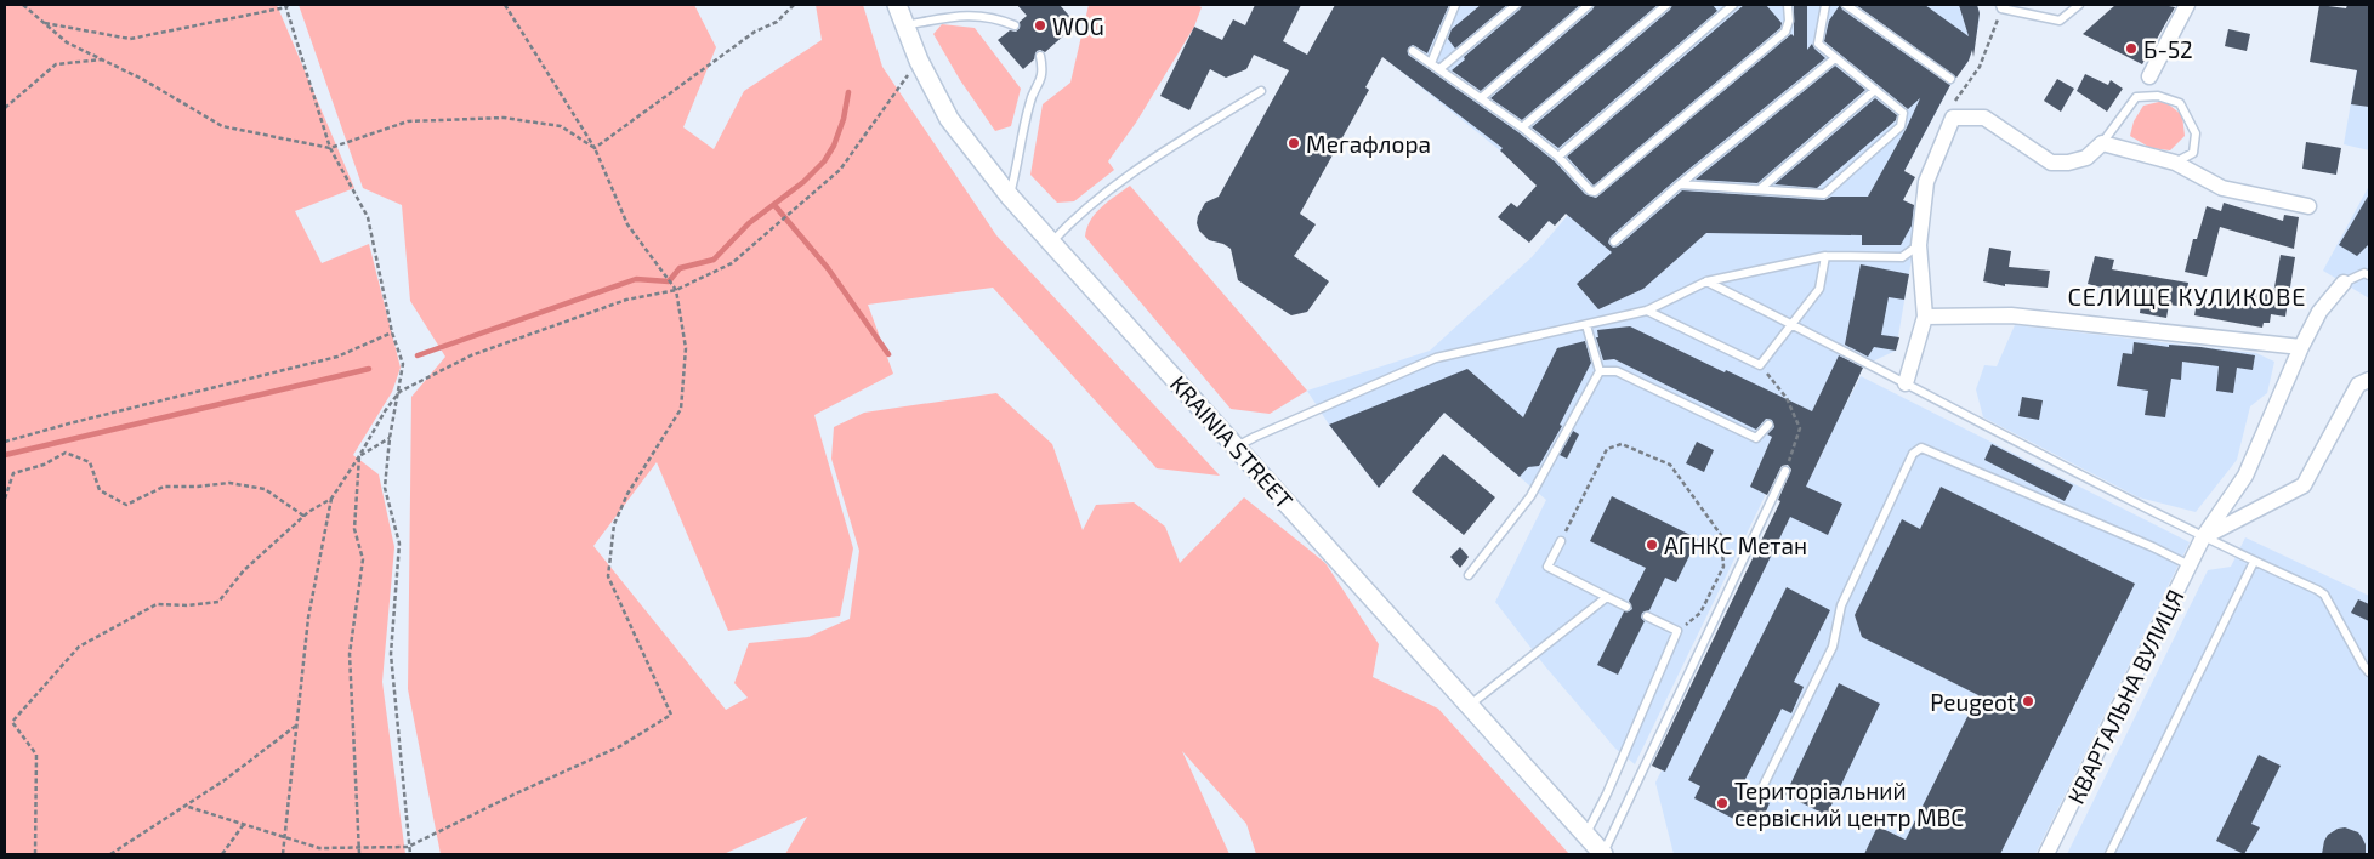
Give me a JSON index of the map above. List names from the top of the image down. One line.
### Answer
{"streets":{"street":["KRAINIA STREET","КВАРТАЛЬНА ВУЛИЦЯ"]},"districts":["СЕЛИЩЕ КУЛИКОВЕ"],"places":["WOG","Б-52","Мегафлора","АГНКС Метан","Peugeot","Територіальний сервісний центр МВС"]}
